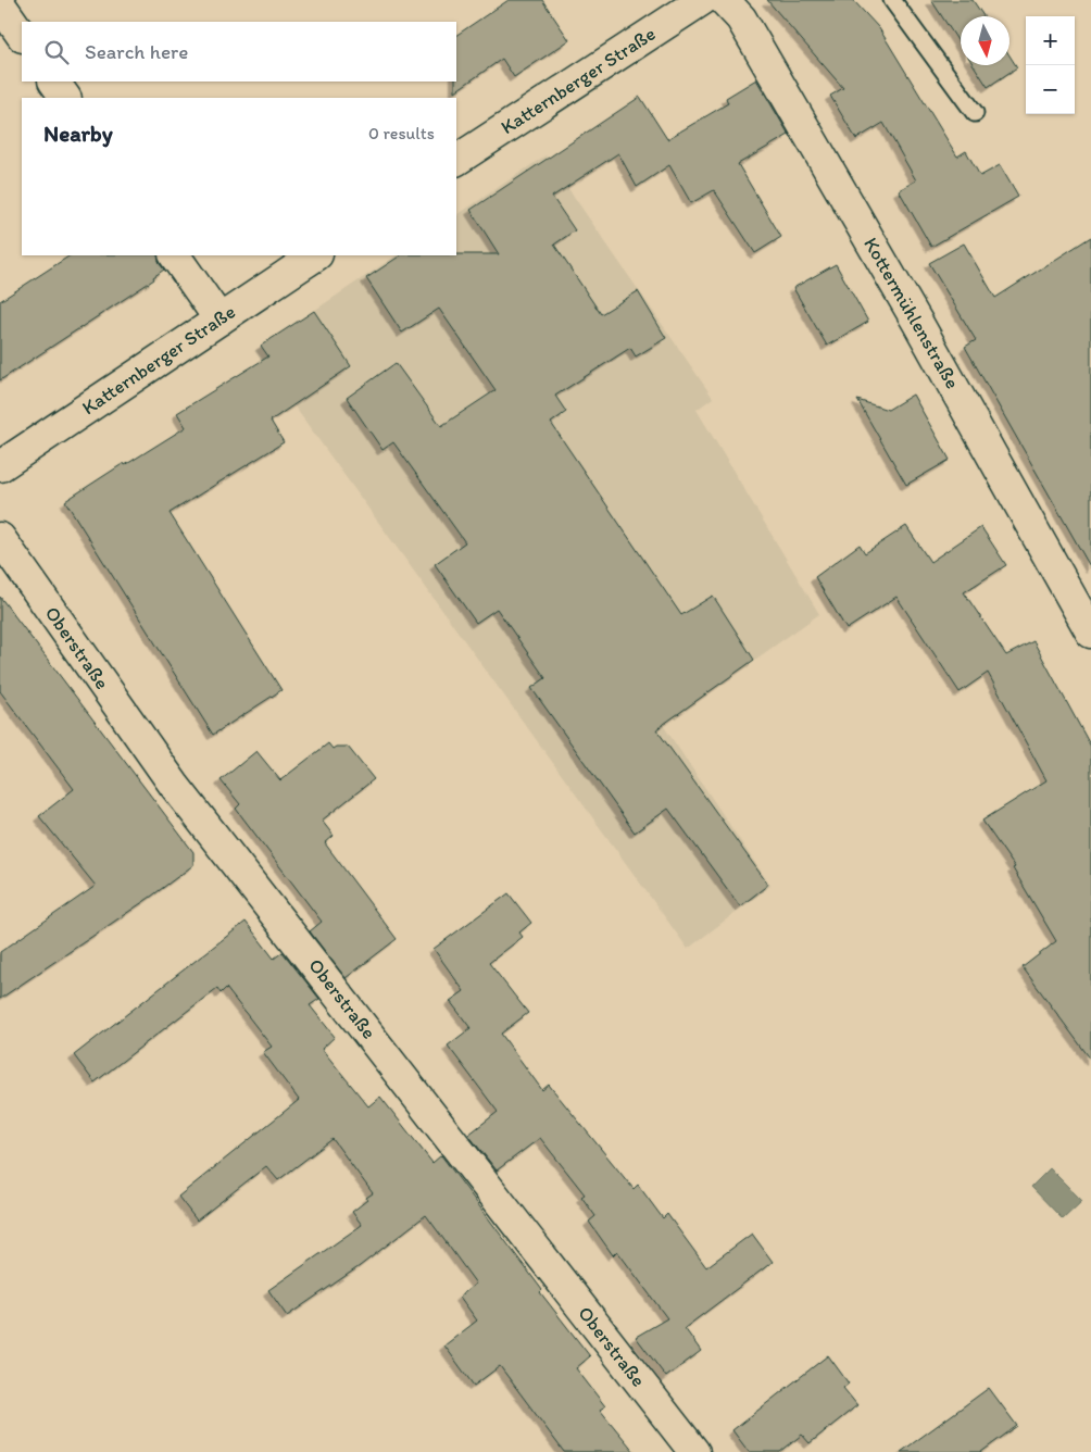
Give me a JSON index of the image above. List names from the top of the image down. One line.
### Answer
{"streets":{"street":["Katternberger Straße","Kottermühlenstraße","Oberstraße"]},"north":"bottom","page":{"map_buttons":["+","−"],"search":"Search here","heading":["Nearby","0 results"]}}
